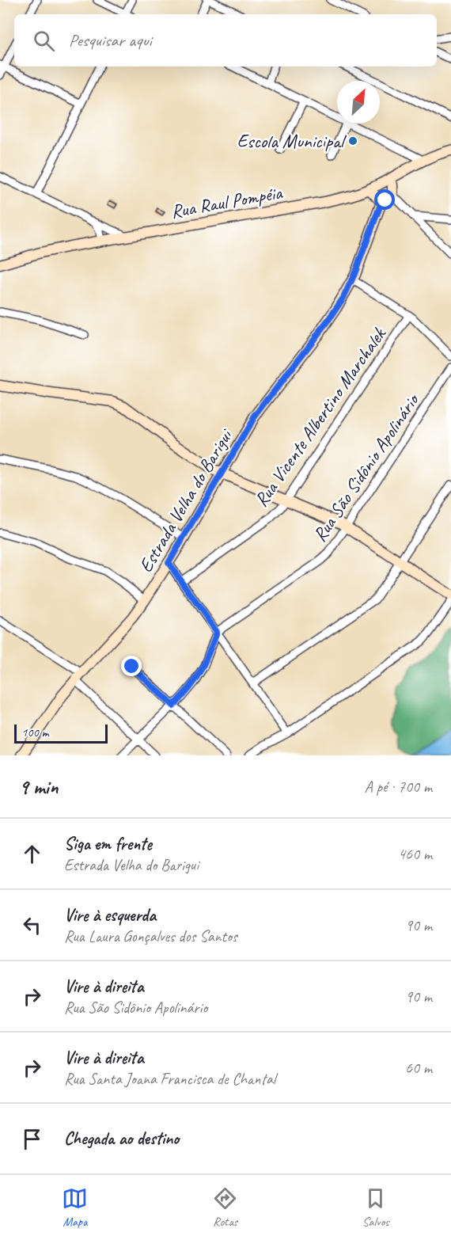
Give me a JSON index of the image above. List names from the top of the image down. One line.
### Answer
{"streets":{"main road":["Rua Raul Pompéia","Estrada Velha do Barigui"],"street":["Rua Vicente Albertino Marchalek","Rua São Sidônio Apolinário"]},"places":["Escola Municipal"],"scale_bar":"100 m","north":"top right","page":{"search":"Pesquisar aqui","scale":"100 m","heading":["9 min","A pé · 700 m"],"list":[["Siga em frente","Estrada Velha do Barigui","460 m"],["Vire à esquerda","Rua Laura Gonçalves dos Santos","90 m"],["Vire à direita","Rua São Sidônio Apolinário","90 m"],["Vire à direita","Rua Santa Joana Francisca de Chantal","60 m"],"Chegada ao destino"],"nav":["Mapa","Rotas","Salvos"]}}
